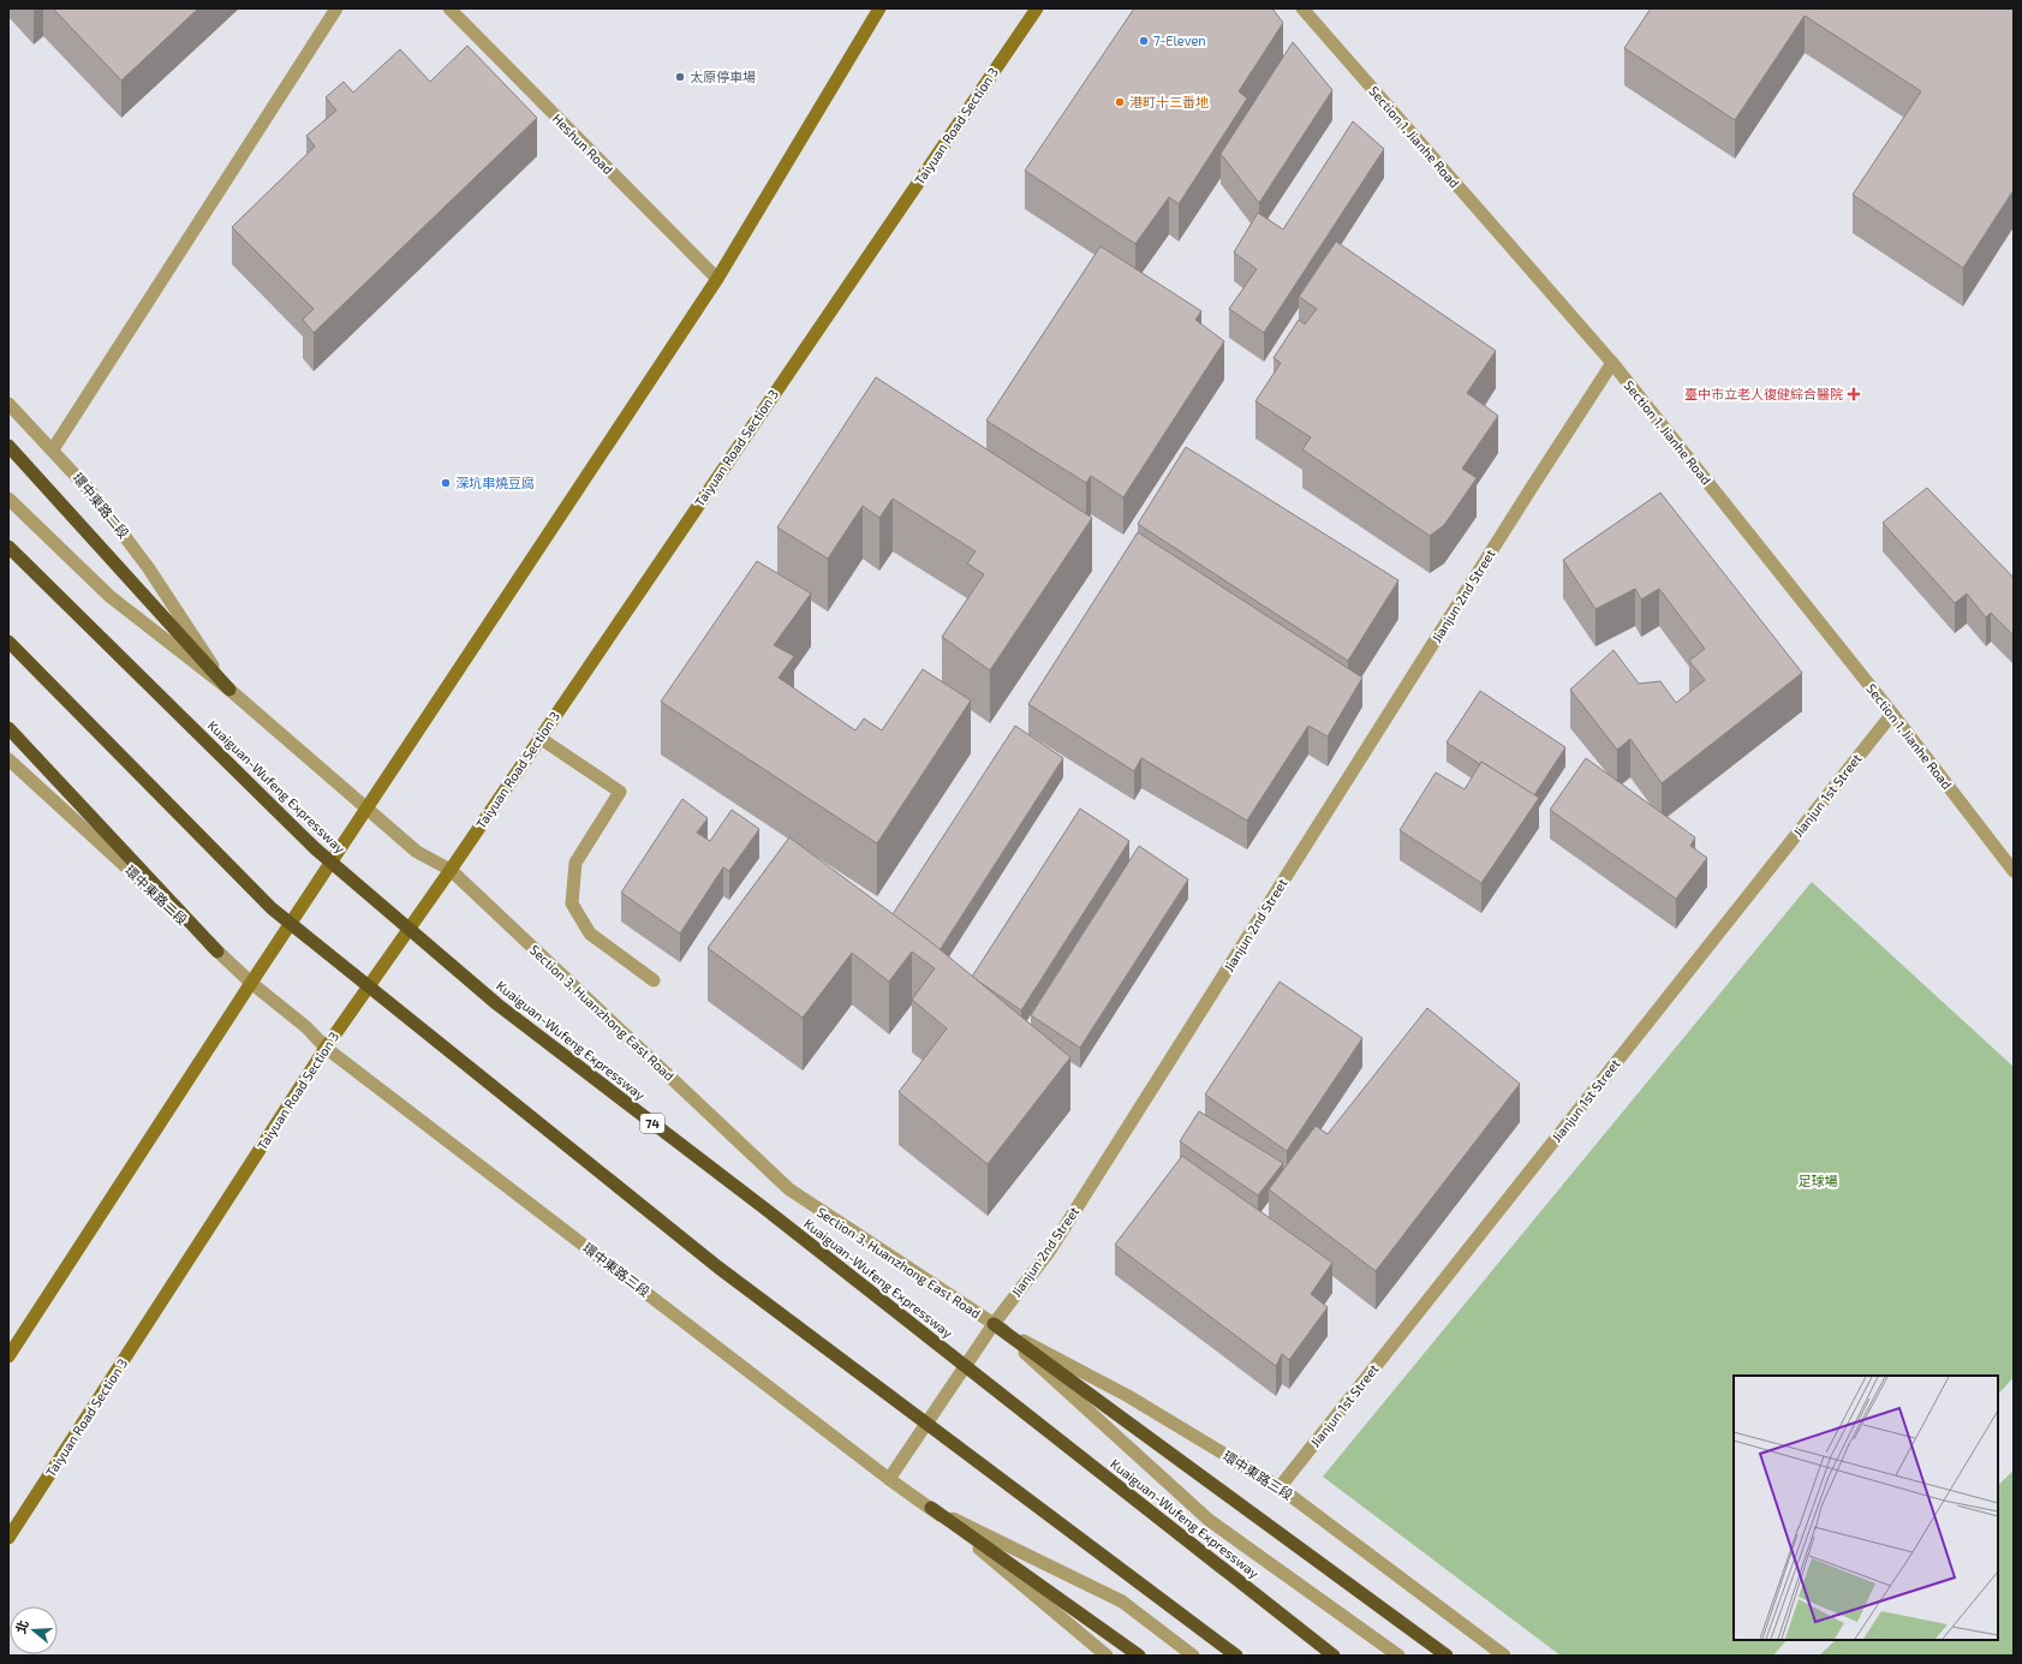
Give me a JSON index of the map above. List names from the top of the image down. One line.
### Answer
{"streets":{"highway":["Kuaiguan-Wufeng Expressway","74"],"main road":["Taiyuan Road Section 3"],"street":["Section 1, Jianhe Road","Heshun Road","環中東路二段","Jianjun 2nd Street","Jianjun 1st Street","Section 3, Huanzhong East Road","環中東路三段"]},"crossings":[["Taiyuan Road Section 3","Section 3, Huanzhong East Road"],["Taiyuan Road Section 3","環中東路三段"],["Section 1, Jianhe Road","Jianjun 2nd Street"],["Section 1, Jianhe Road","Jianjun 1st Street"],["環中東路二段","Section 3, Huanzhong East Road"],["環中東路二段","環中東路三段"],["Jianjun 2nd Street","Section 3, Huanzhong East Road"],["Jianjun 2nd Street","環中東路三段"],["Jianjun 1st Street","環中東路三段"],["Section 3, Huanzhong East Road","環中東路三段"]],"parks":["足球場"],"places":{"other":["7-Eleven","太原停車場","港町十三番地","深坑串燒豆腐"],"health":["臺中市立老人復健綜合醫院"]},"north":"left"}
